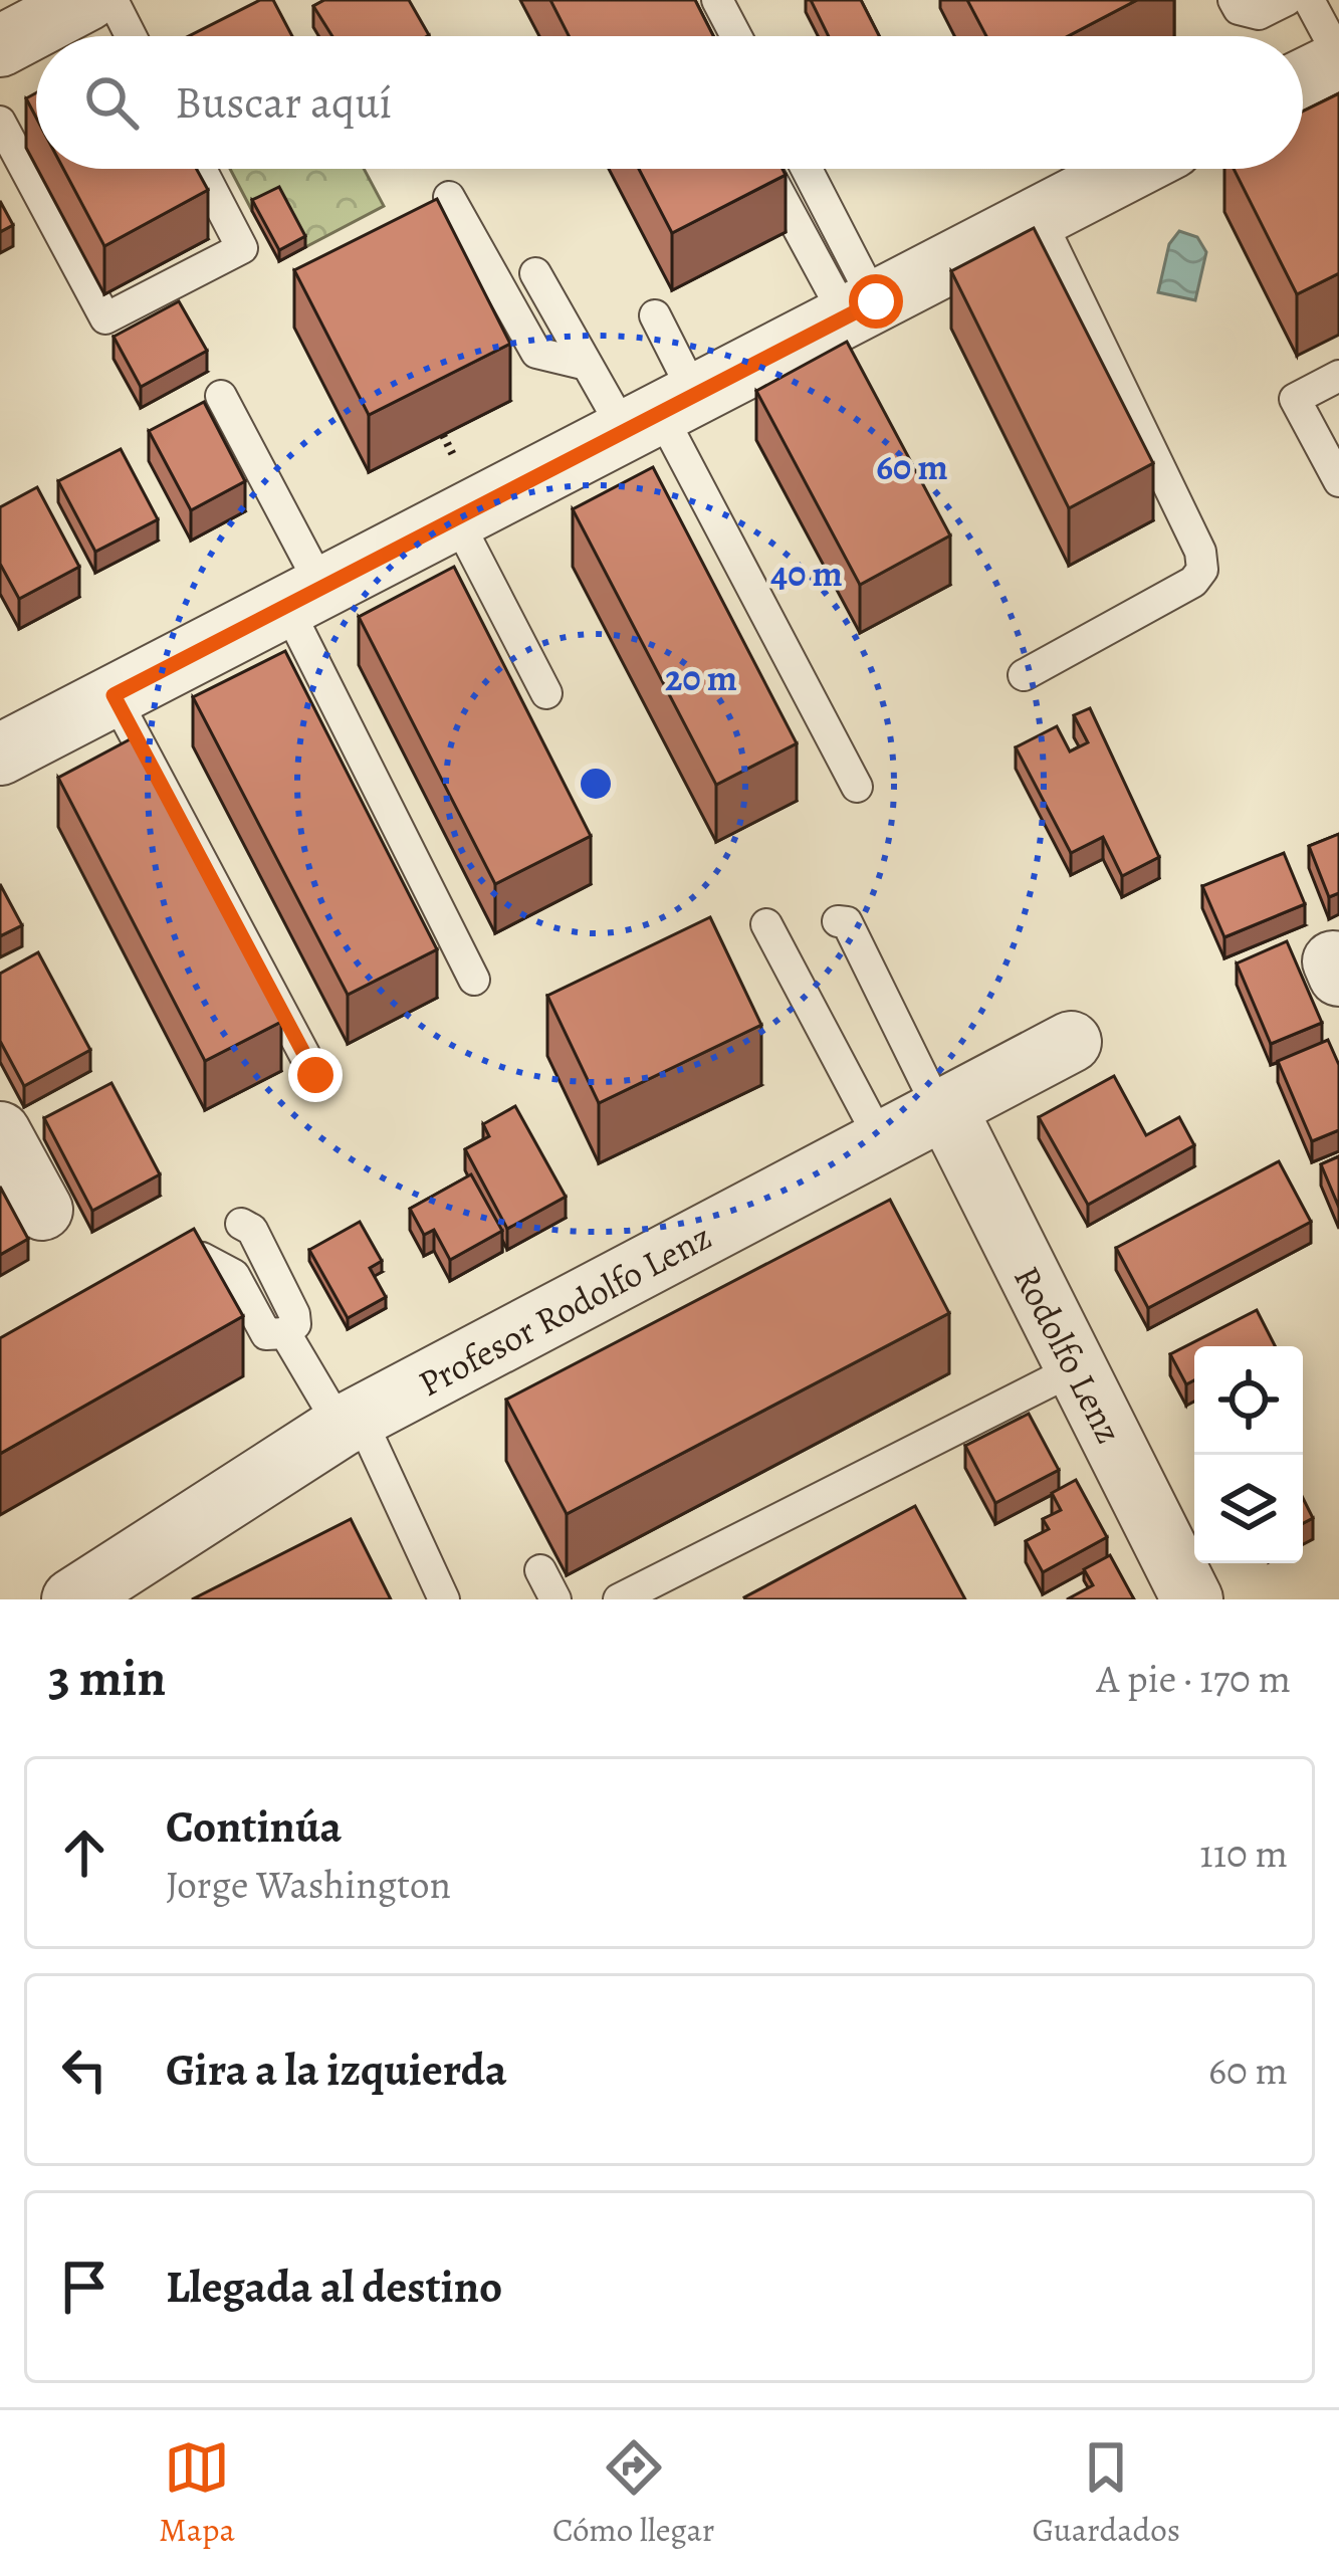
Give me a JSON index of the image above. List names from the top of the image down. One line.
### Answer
{"streets":{"street":["Profesor Rodolfo Lenz","Rodolfo Lenz"]},"crossings":[["Profesor Rodolfo Lenz","Rodolfo Lenz"]],"page":{"search":"Buscar aquí","heading":["3 min","A pie · 170 m"],"list":[["Continúa","Jorge Washington","110 m"],["Gira a la izquierda","60 m"],"Llegada al destino"],"nav":["Mapa","Cómo llegar","Guardados"]},"rings":["60 m","40 m","20 m"]}
